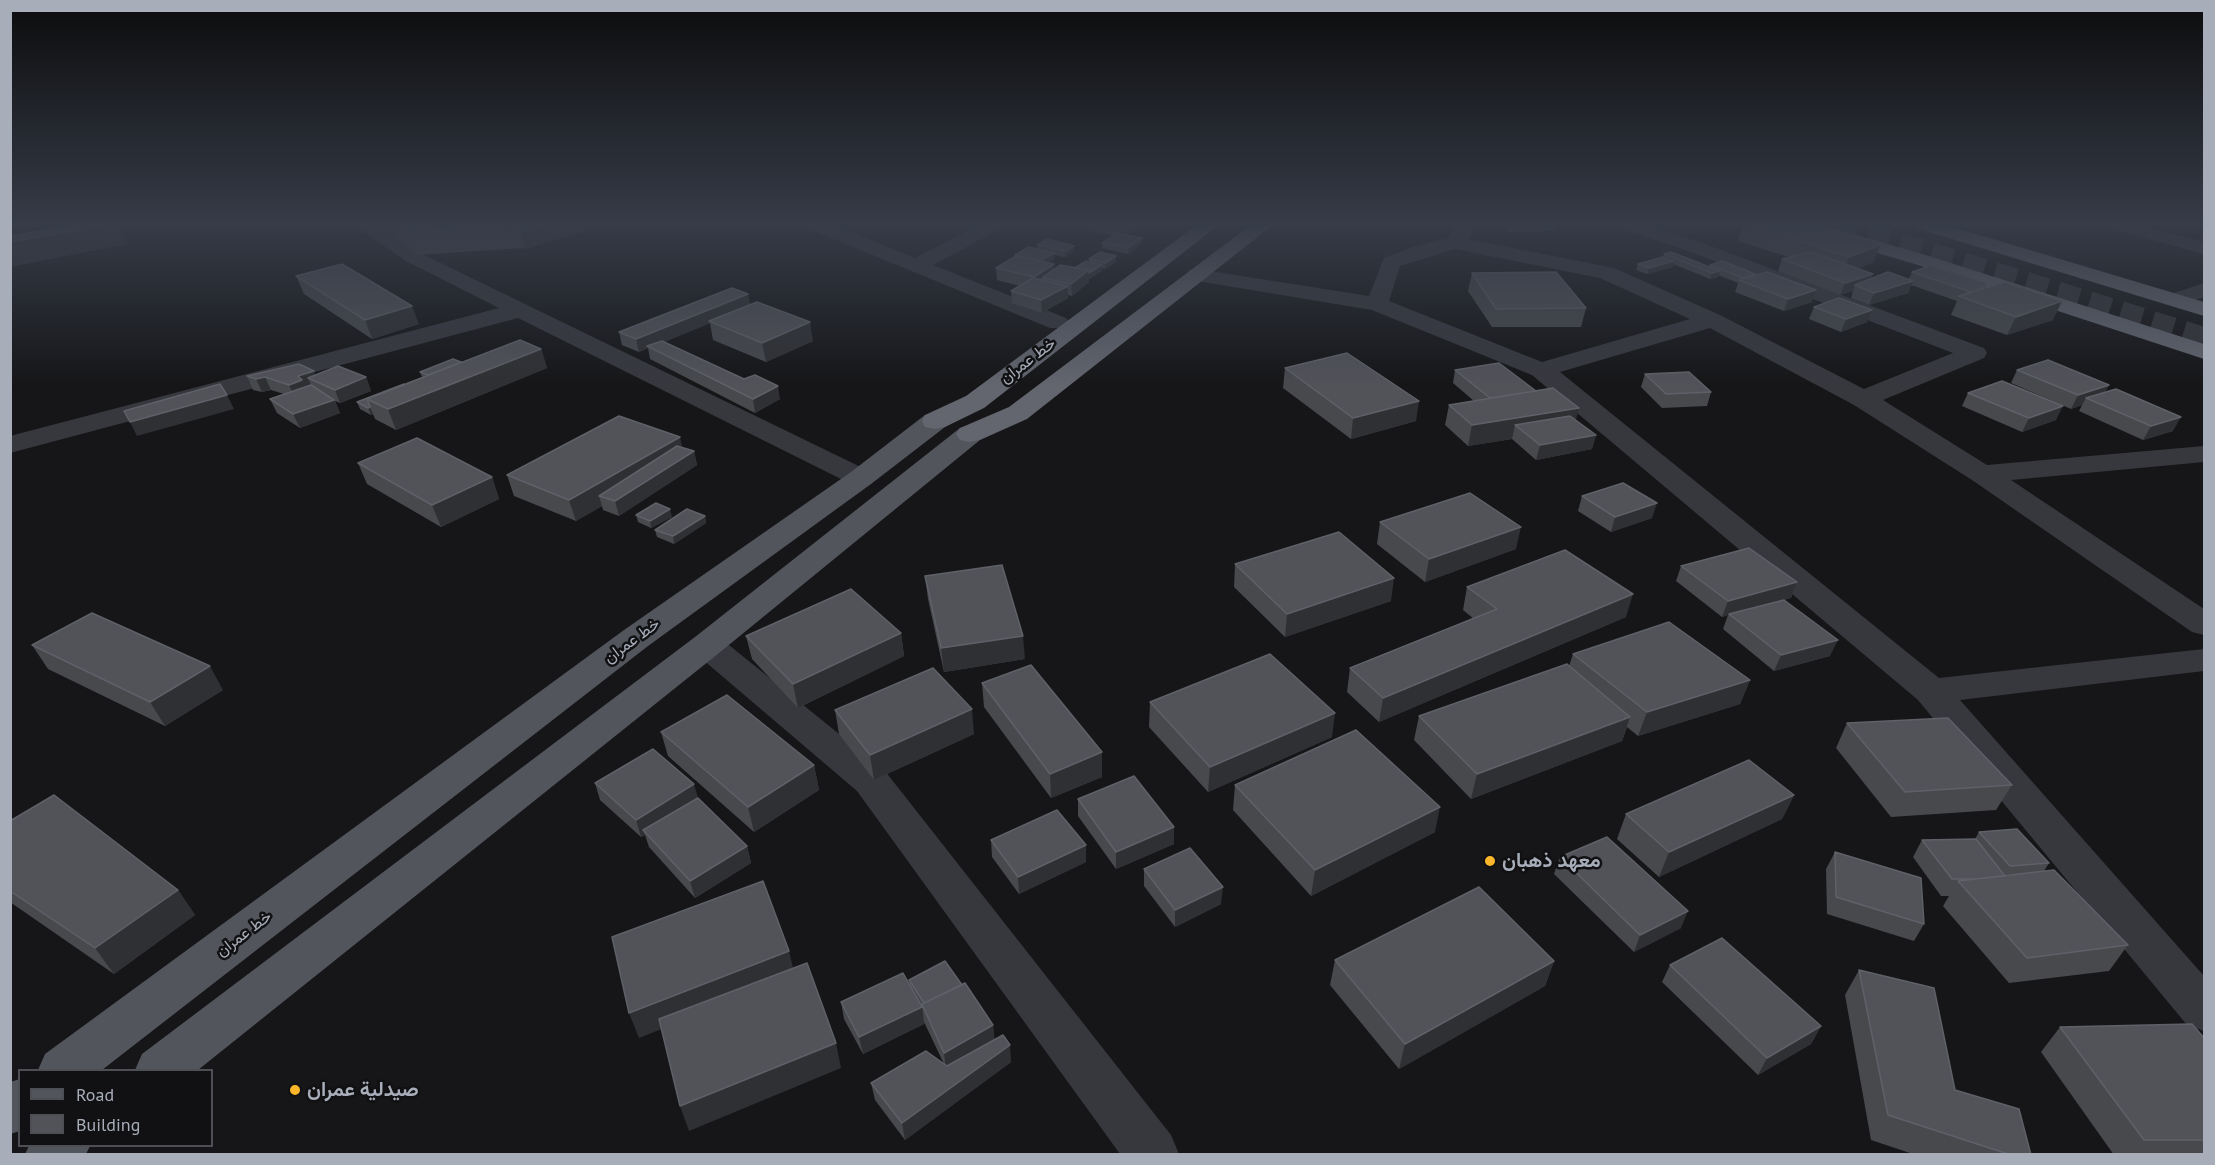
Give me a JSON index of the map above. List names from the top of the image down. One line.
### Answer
{"streets":{"highway":["خط عمران"]},"places":["معهد ذهبان","صيدلية عمران"],"legend":["Road","Building"]}
